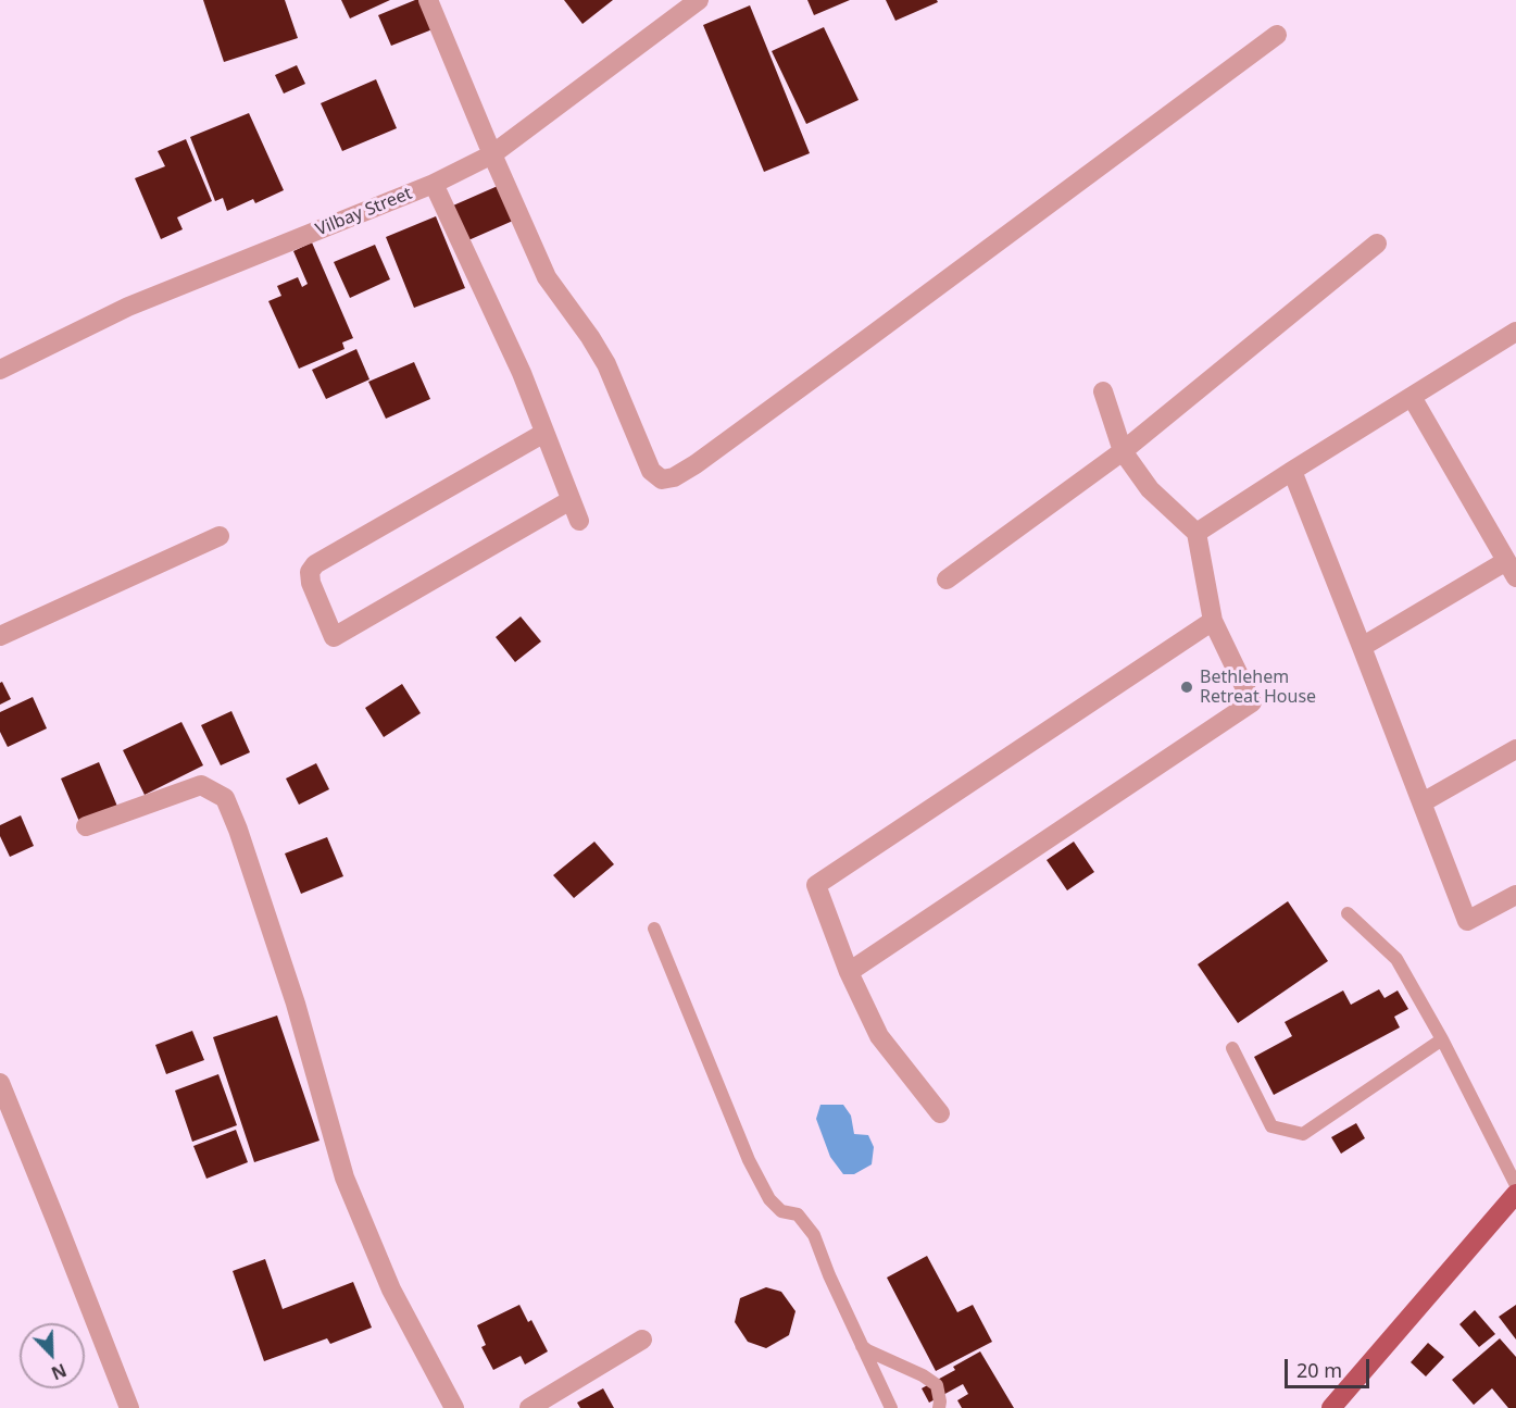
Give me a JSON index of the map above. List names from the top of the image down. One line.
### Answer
{"streets":{"street":["Vilbay Street"]},"places":["Bethlehem Retreat House"],"scale_bar":"20 m","north":"bottom right"}
